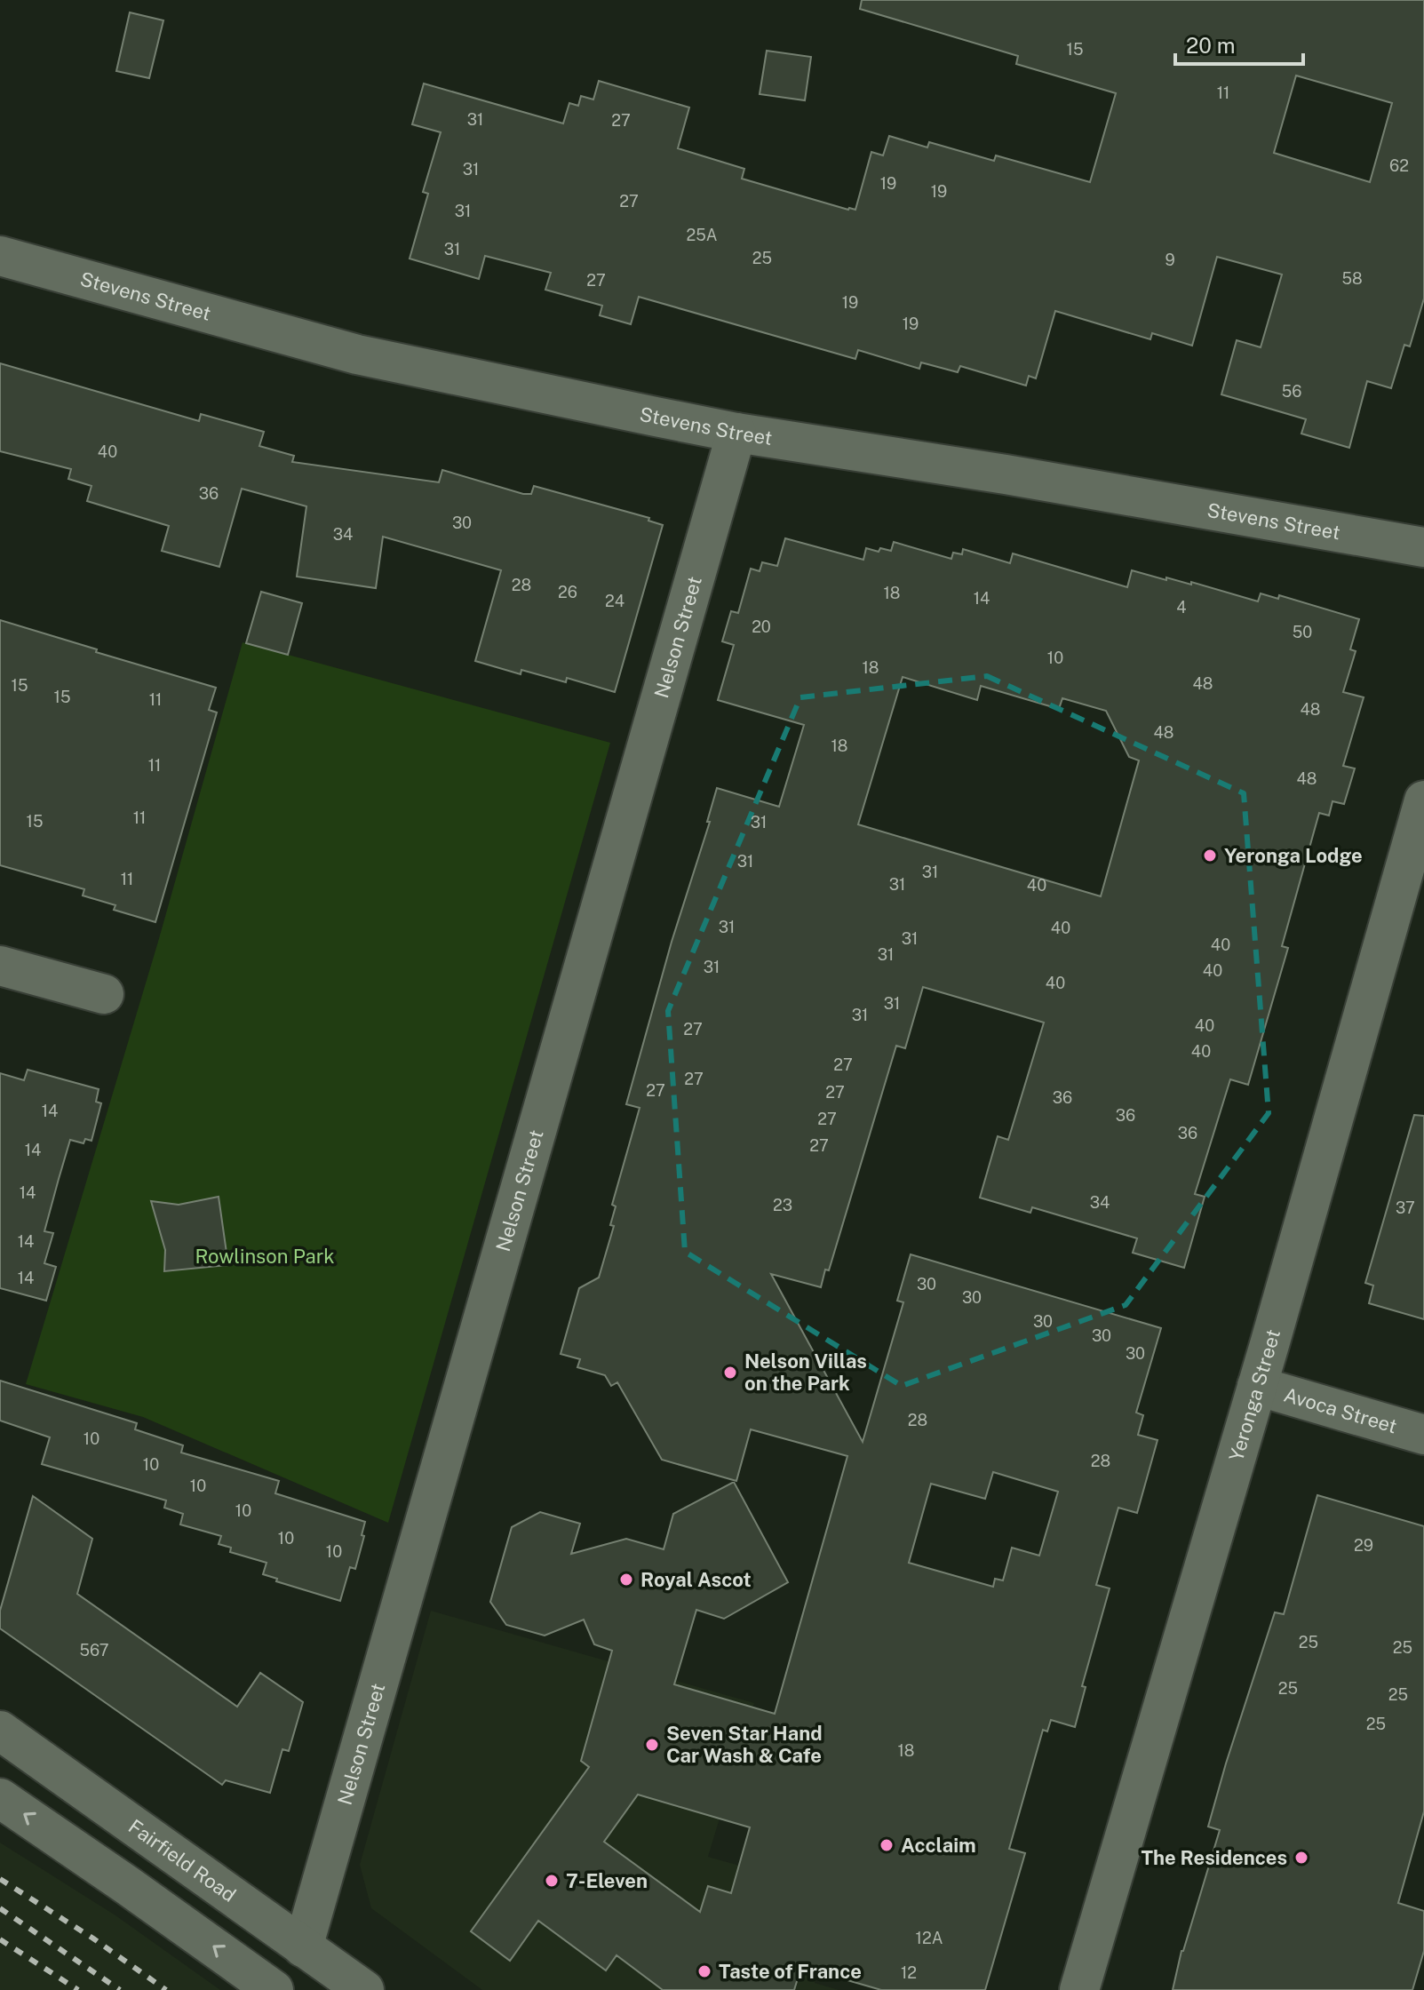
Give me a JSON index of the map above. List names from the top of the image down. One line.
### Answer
{"streets":{"street":["Stevens Street","Nelson Street","Yeronga Street","Avoca Street","Fairfield Road"]},"crossings":[["Stevens Street","Nelson Street"],["Nelson Street","Fairfield Road"],["Yeronga Street","Avoca Street"]],"parks":["Rowlinson Park"],"places":["Yeronga Lodge","Nelson Villas on the Park","Royal Ascot","Seven Star Hand Car Wash & Cafe","Acclaim","The Residences","7-Eleven","Taste of France"],"house_numbers":["15","11","31","27","62","31","19","19","27","31","25A","31","25","9","58","27","19","19","56","40","36","30","34","28","26","18","14","24","4","20","50","10","18","48","15","15","11","48","48","18","11","48","11","15","31","31","31","11","31","40","31","40","31","40","31","31","40","40","31","31","40","27","40","27","27","27","27","36","14","36","27","36","27","14","14","34","23","37","14","14","30","30","30","30","30","28","10","28","10","10","10","10","29","10","25","25","567","25","25","25","18","12A","12"],"scale_bar":"20 m"}
